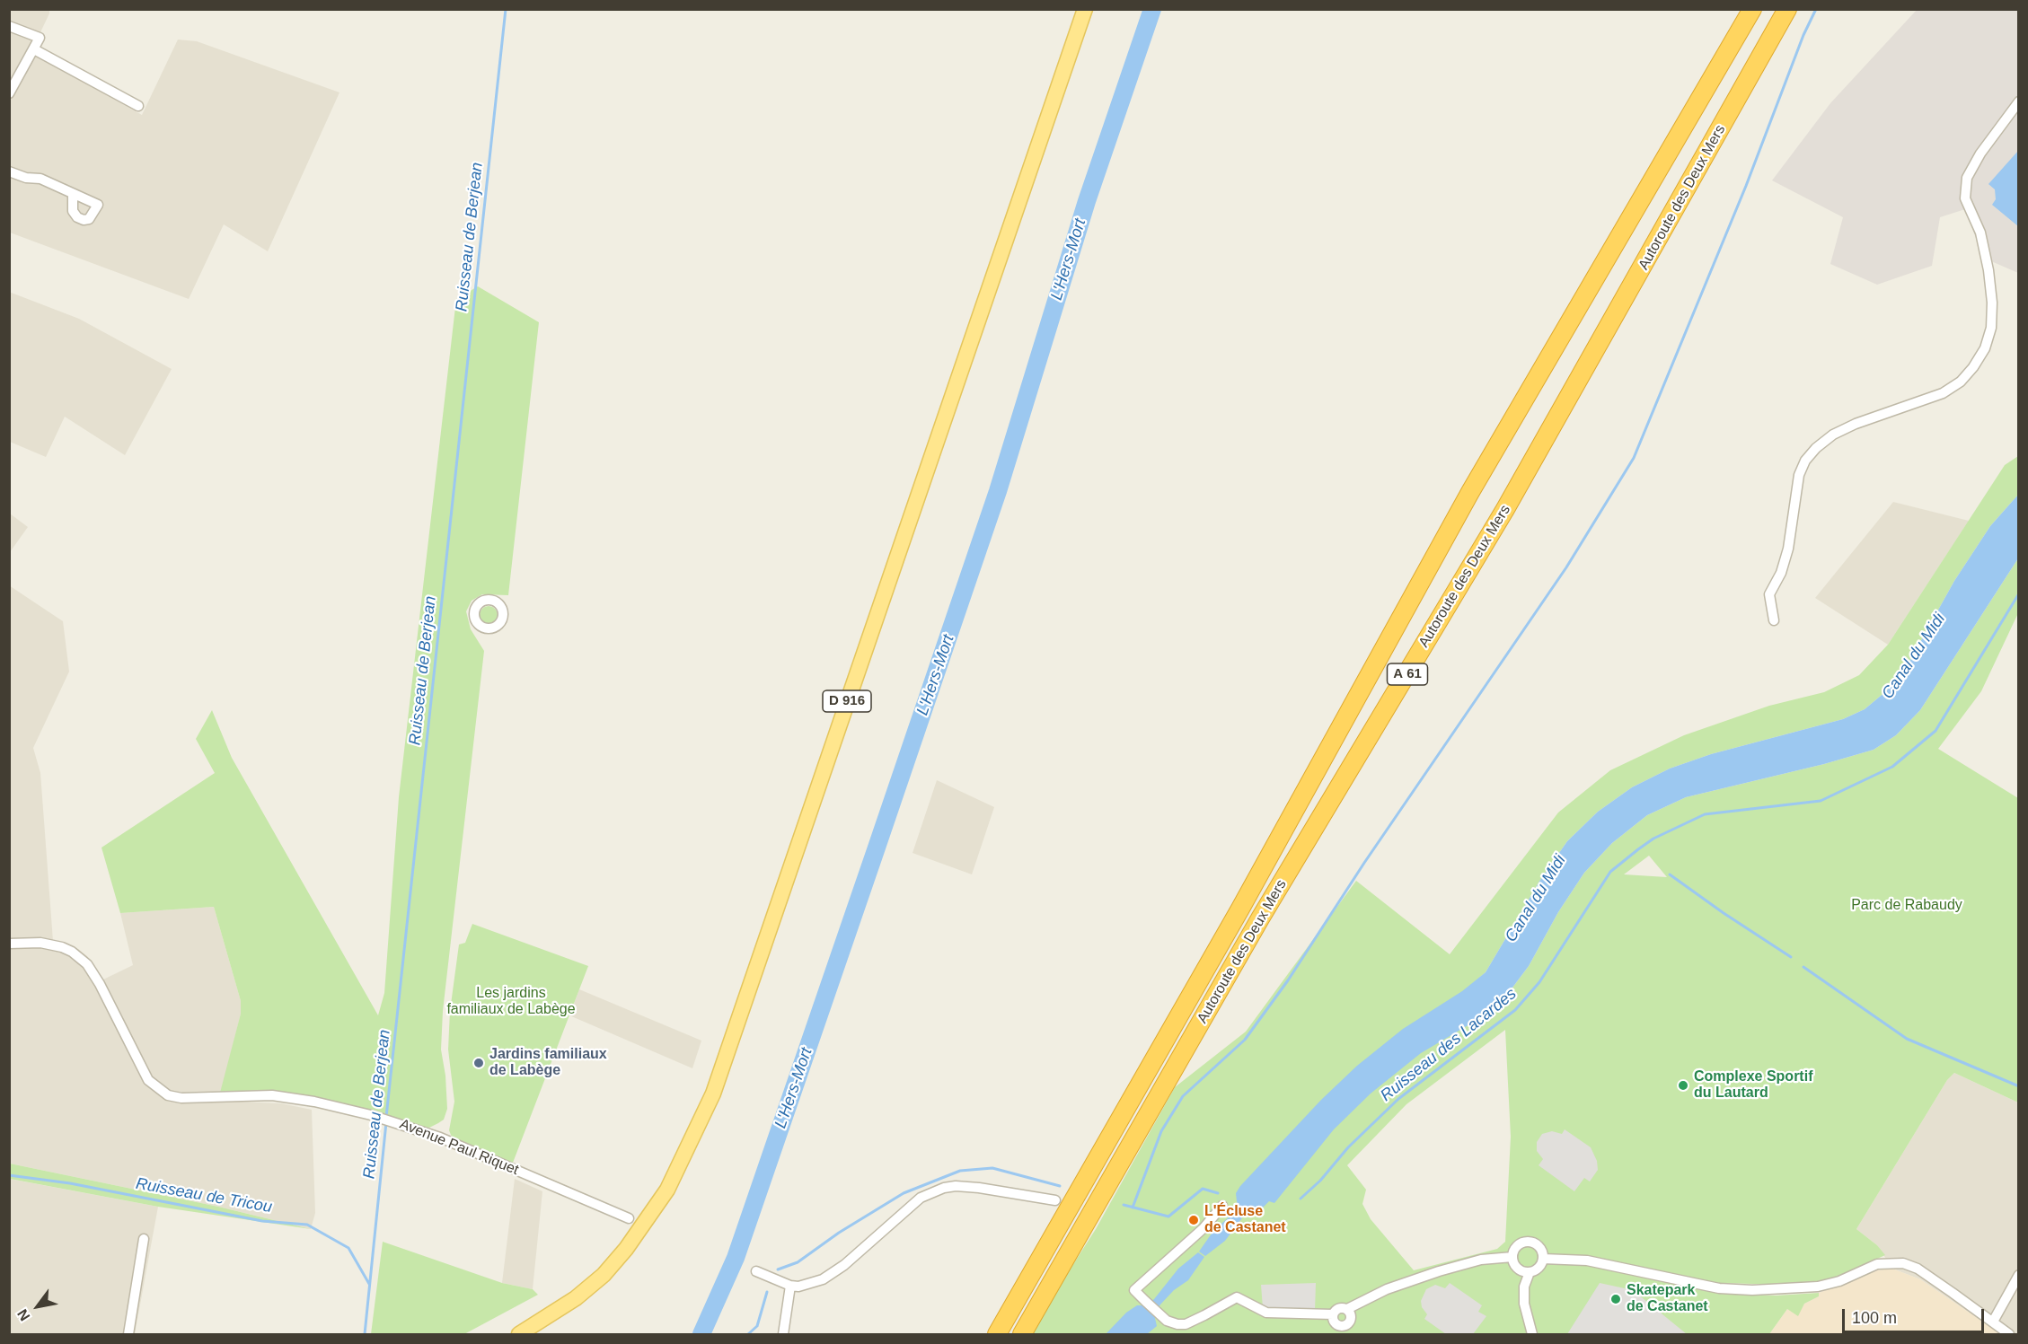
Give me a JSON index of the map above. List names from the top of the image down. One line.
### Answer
{"streets":{"highway":["Autoroute des Deux Mers","A 61"],"main road":["D 916"],"street":["Avenue Paul Riquet"]},"water":["Ruisseau de Berjean","L'Hers-Mort","Canal du Midi","Ruisseau des Lacardes","Ruisseau de Tricou"],"parks":["Parc de Rabaudy","Les jardins familiaux de Labège"],"places":["Jardins familiaux de Labège","Complexe Sportif du Lautard","L'Écluse de Castanet","Skatepark de Castanet"],"scale_bar":"100 m","north":"bottom left"}
